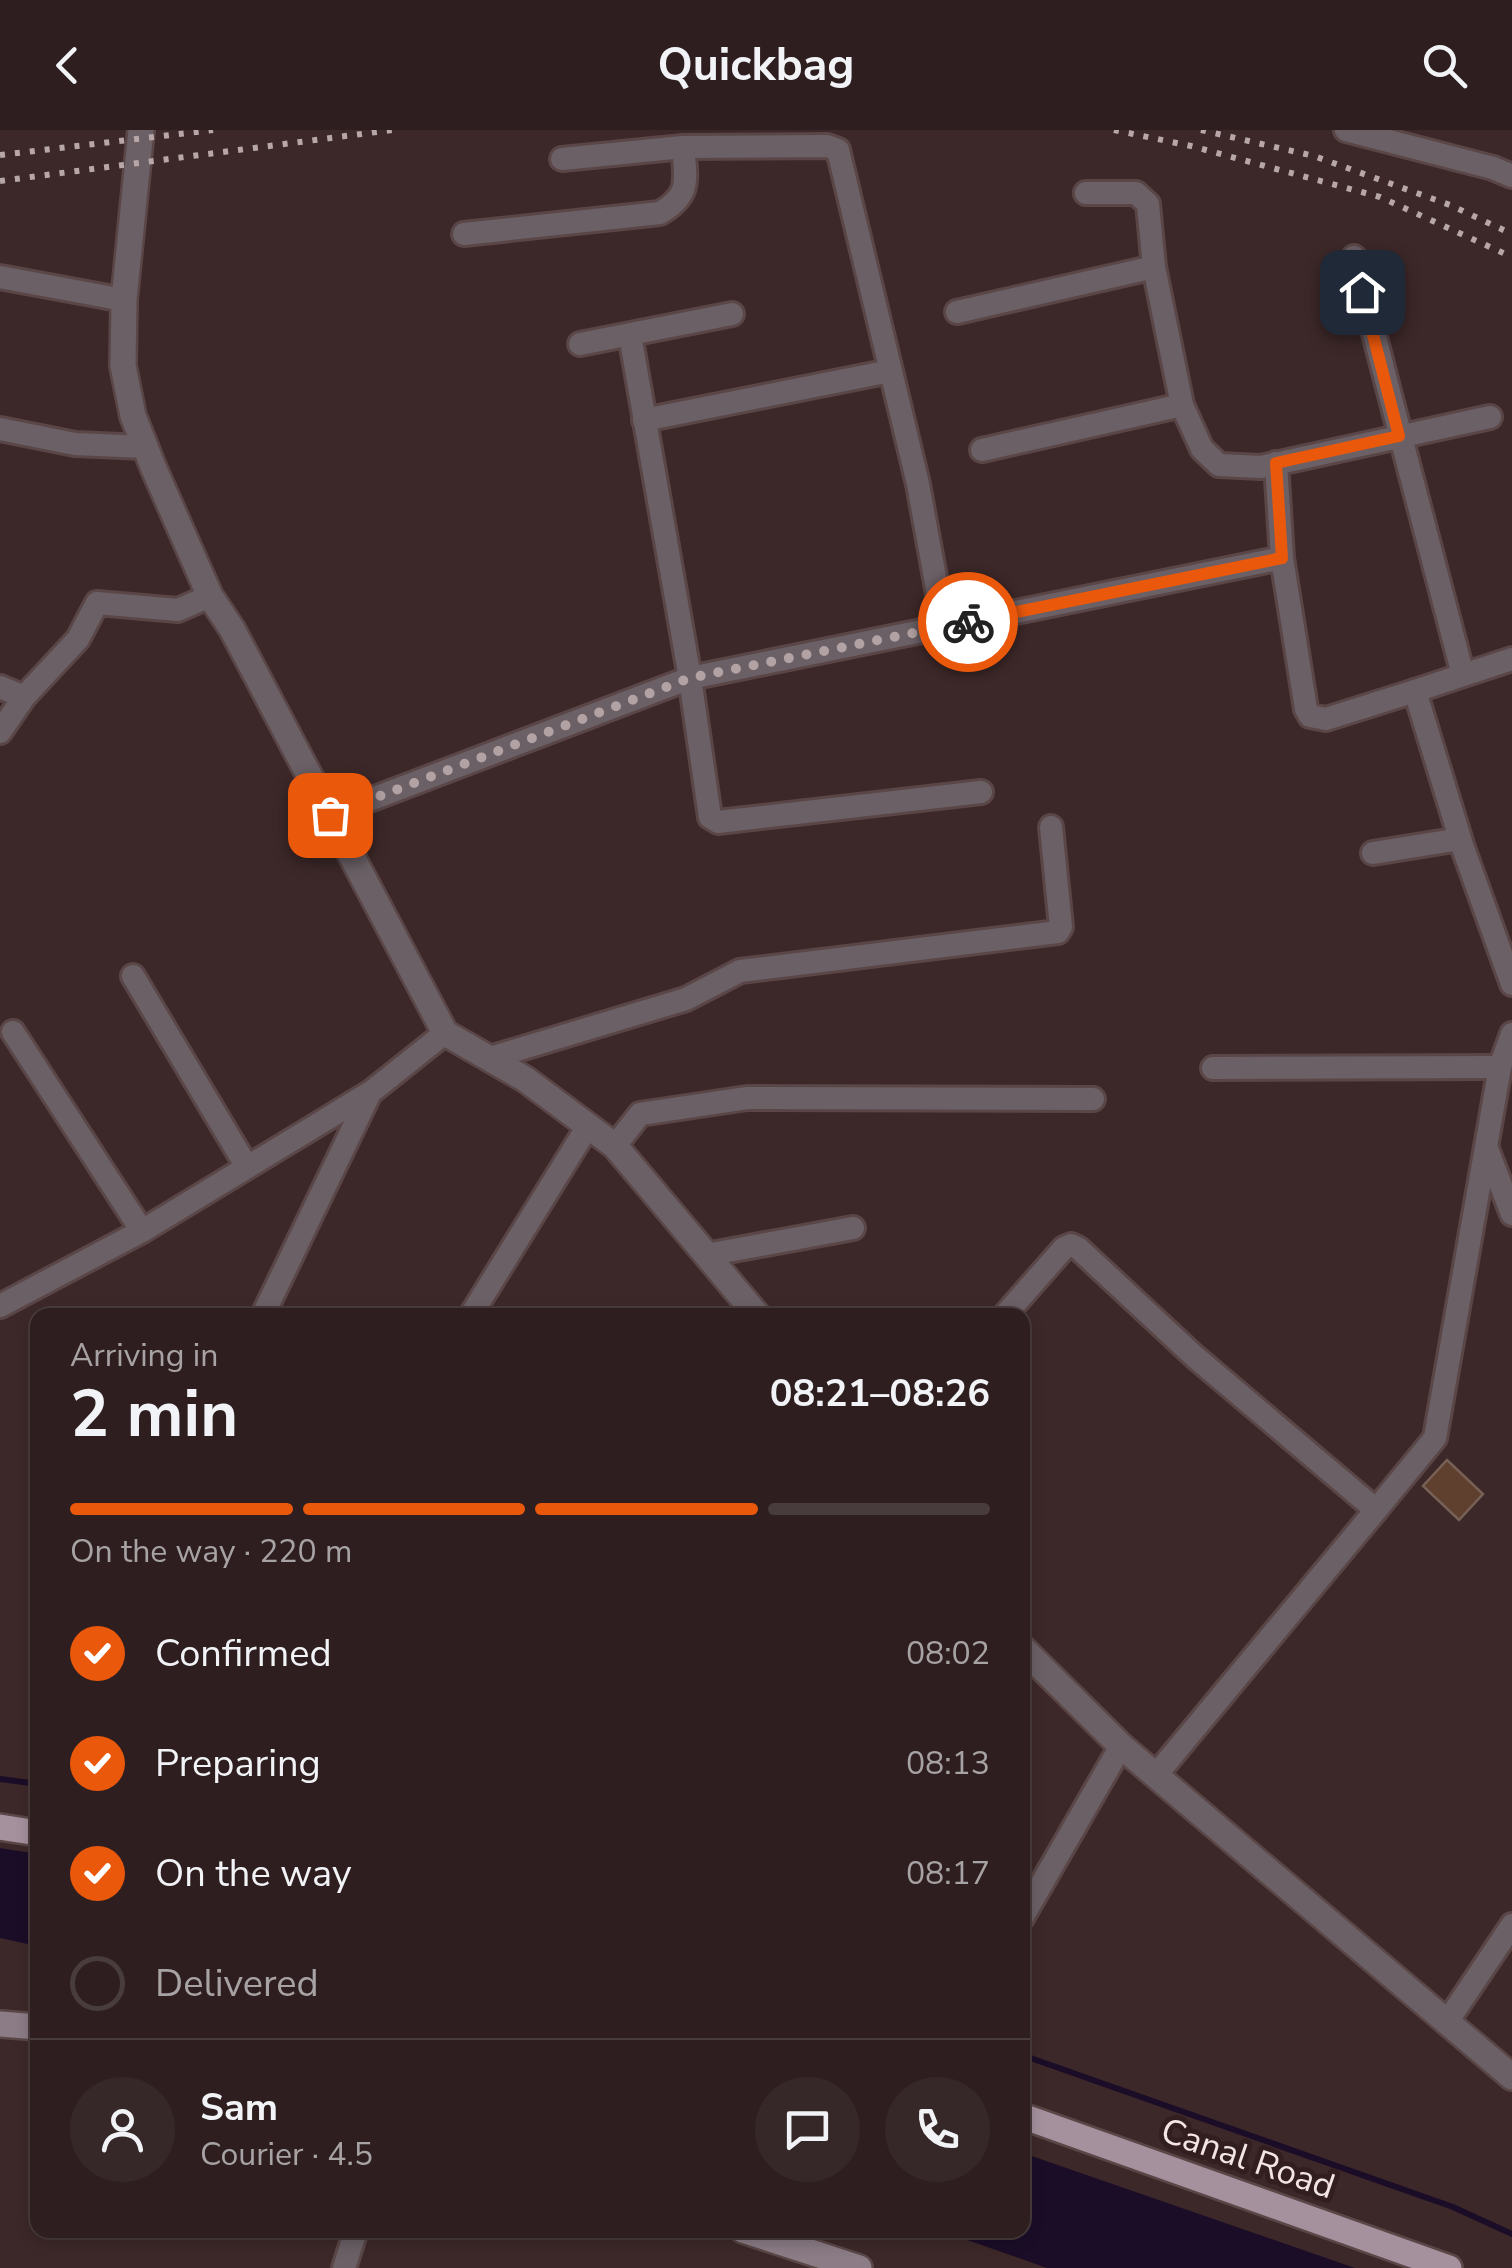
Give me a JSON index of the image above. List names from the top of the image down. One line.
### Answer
{"streets":{"main road":["Canal Road"]},"page":{"header":"Quickbag","heading":["2 min","Arriving in","08:21–08:26"],"panel":["Sam","Courier · 4.5"],"bar":"On the way · 220 m","list":[["Confirmed","08:02"],["Preparing","08:13"],["On the way","08:17"],"Delivered"]}}
